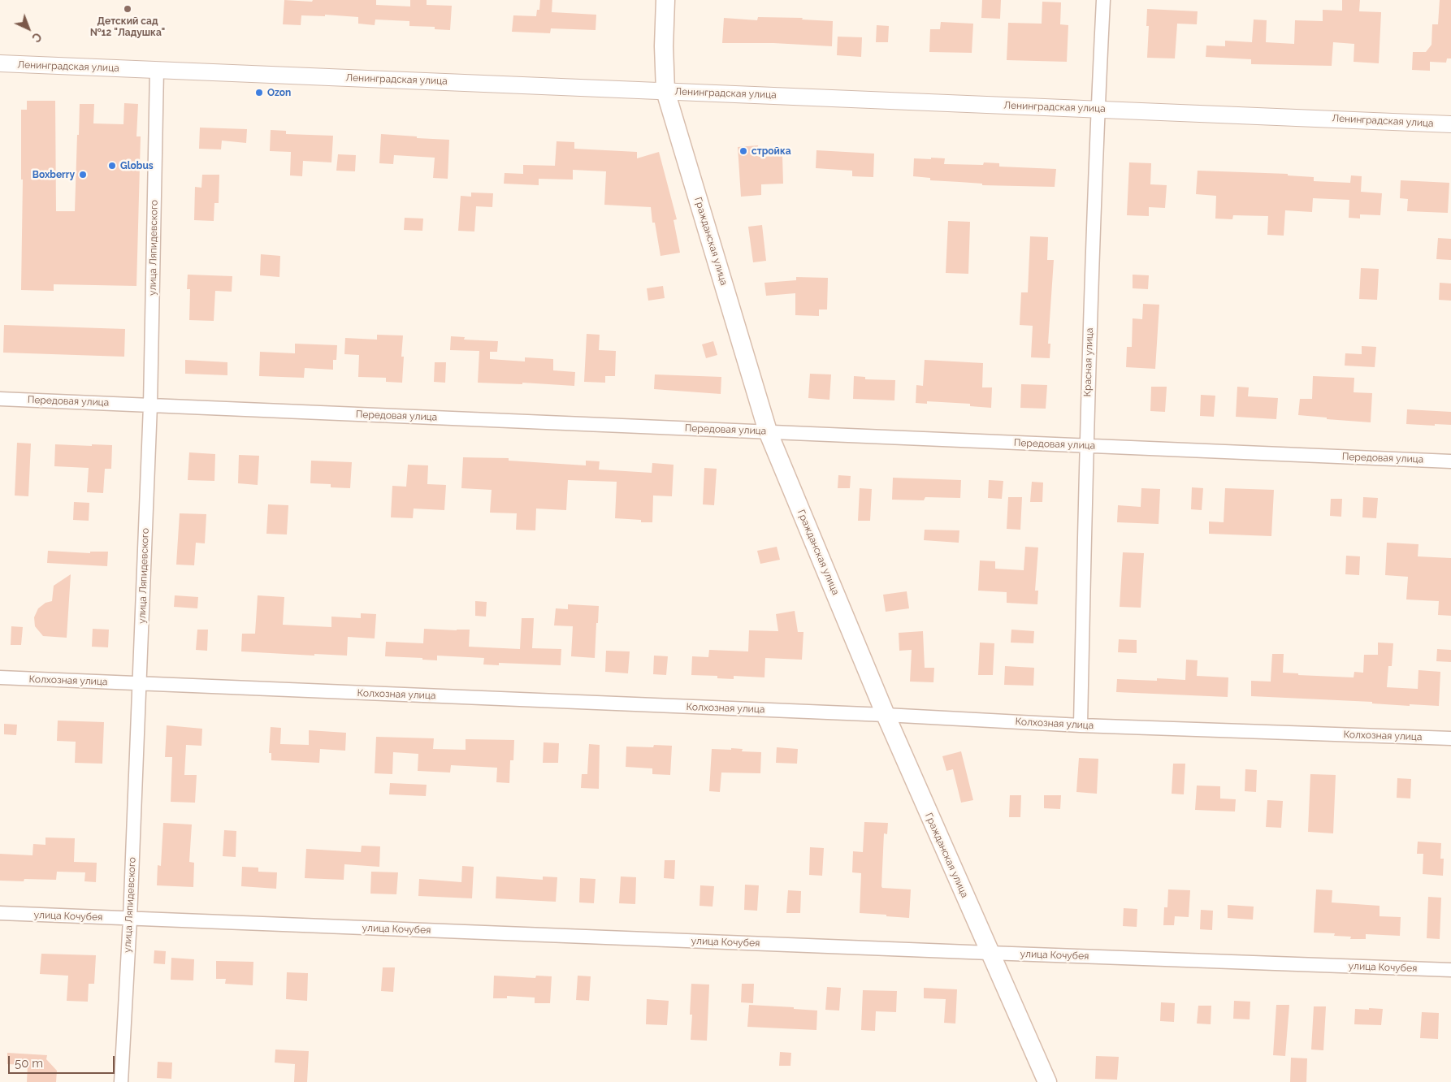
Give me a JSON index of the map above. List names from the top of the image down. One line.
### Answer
{"streets":{"main road":["Гражданская улица"],"street":["Ленинградская улица","улица Ляпидевского","Красная улица","Передовая улица","Колхозная улица","улица Кочубея"]},"crossings":[["Ленинградская улица","Гражданская улица"],["Ленинградская улица","улица Ляпидевского"],["Ленинградская улица","Красная улица"],["Гражданская улица","Передовая улица"],["Гражданская улица","Колхозная улица"],["Гражданская улица","улица Кочубея"],["улица Ляпидевского","Передовая улица"],["улица Ляпидевского","Колхозная улица"],["улица Ляпидевского","улица Кочубея"],["Красная улица","Передовая улица"],["Красная улица","Колхозная улица"]],"places":["Детский сад №12 \"Ладушка\"","Ozon","стройка","Globus","Boxberry"],"scale_bar":"50 m","north":"bottom right"}
